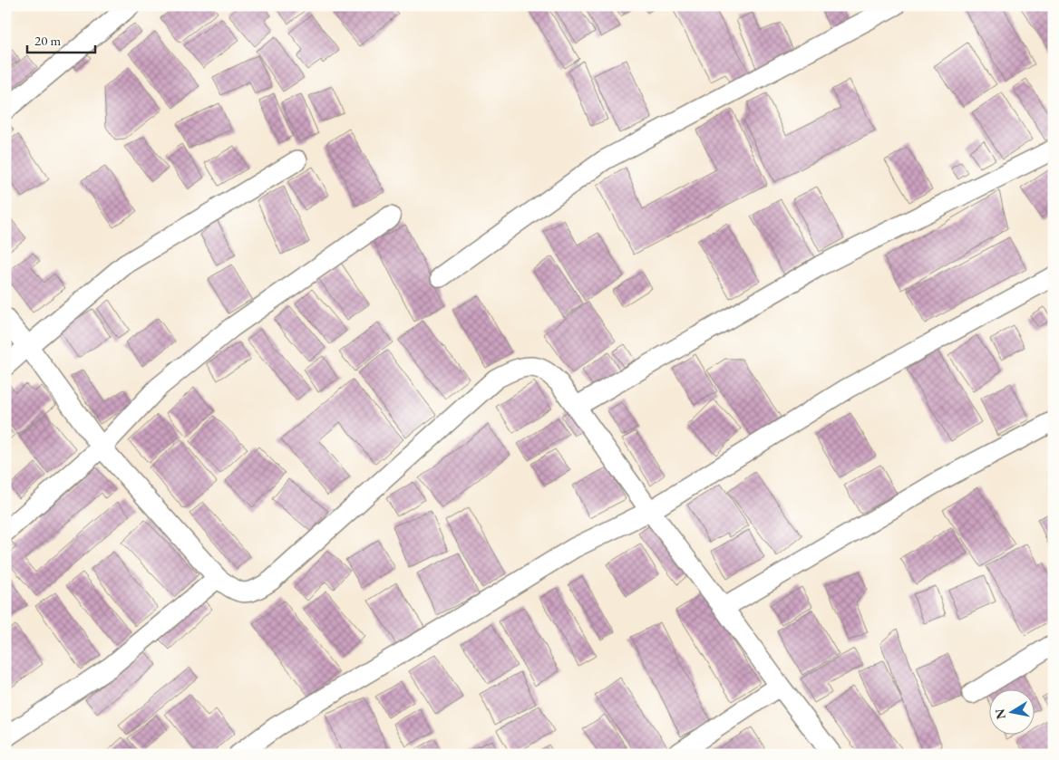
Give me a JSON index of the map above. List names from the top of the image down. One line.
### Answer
{"scale_bar":"20 m","north":"left"}
